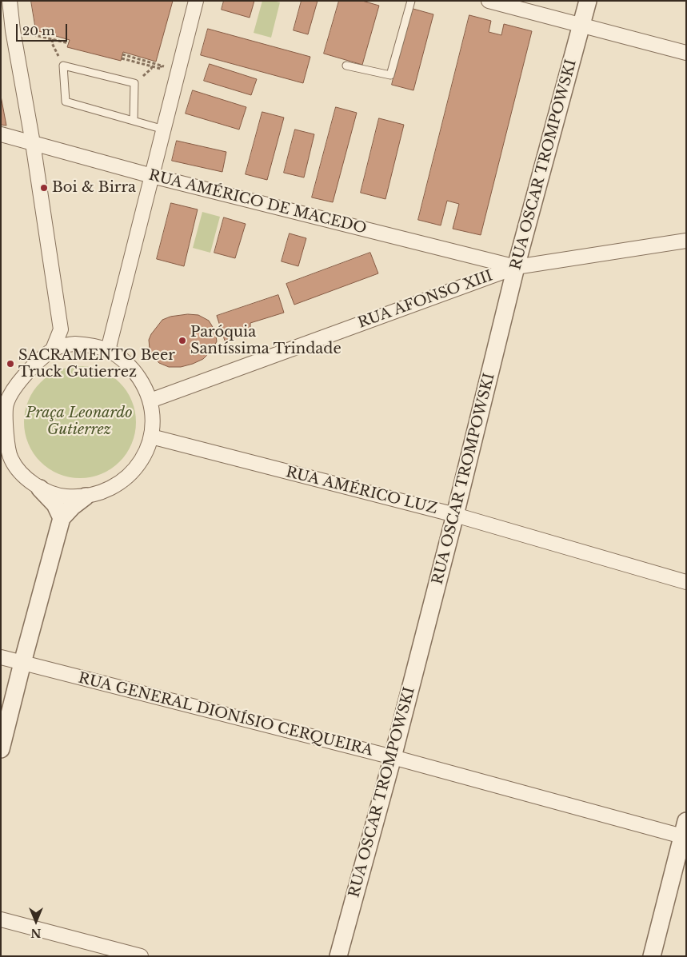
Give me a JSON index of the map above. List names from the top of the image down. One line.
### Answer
{"streets":{"street":["RUA OSCAR TROMPOWSKI","RUA AMÉRICO DE MACEDO","RUA AFONSO XIII","RUA AMÉRICO LUZ","RUA GENERAL DIONÍSIO CERQUEIRA"]},"crossings":[["RUA OSCAR TROMPOWSKI","RUA AMÉRICO DE MACEDO"],["RUA OSCAR TROMPOWSKI","RUA AFONSO XIII"],["RUA OSCAR TROMPOWSKI","RUA AMÉRICO LUZ"],["RUA OSCAR TROMPOWSKI","RUA GENERAL DIONÍSIO CERQUEIRA"],["RUA AMÉRICO DE MACEDO","RUA AFONSO XIII"]],"parks":["Praça Leonardo Gutierrez"],"places":["Boi & Birra","Paróquia Santíssima Trindade","SACRAMENTO Beer Truck Gutierrez"],"scale_bar":"20 m","north":"bottom"}
